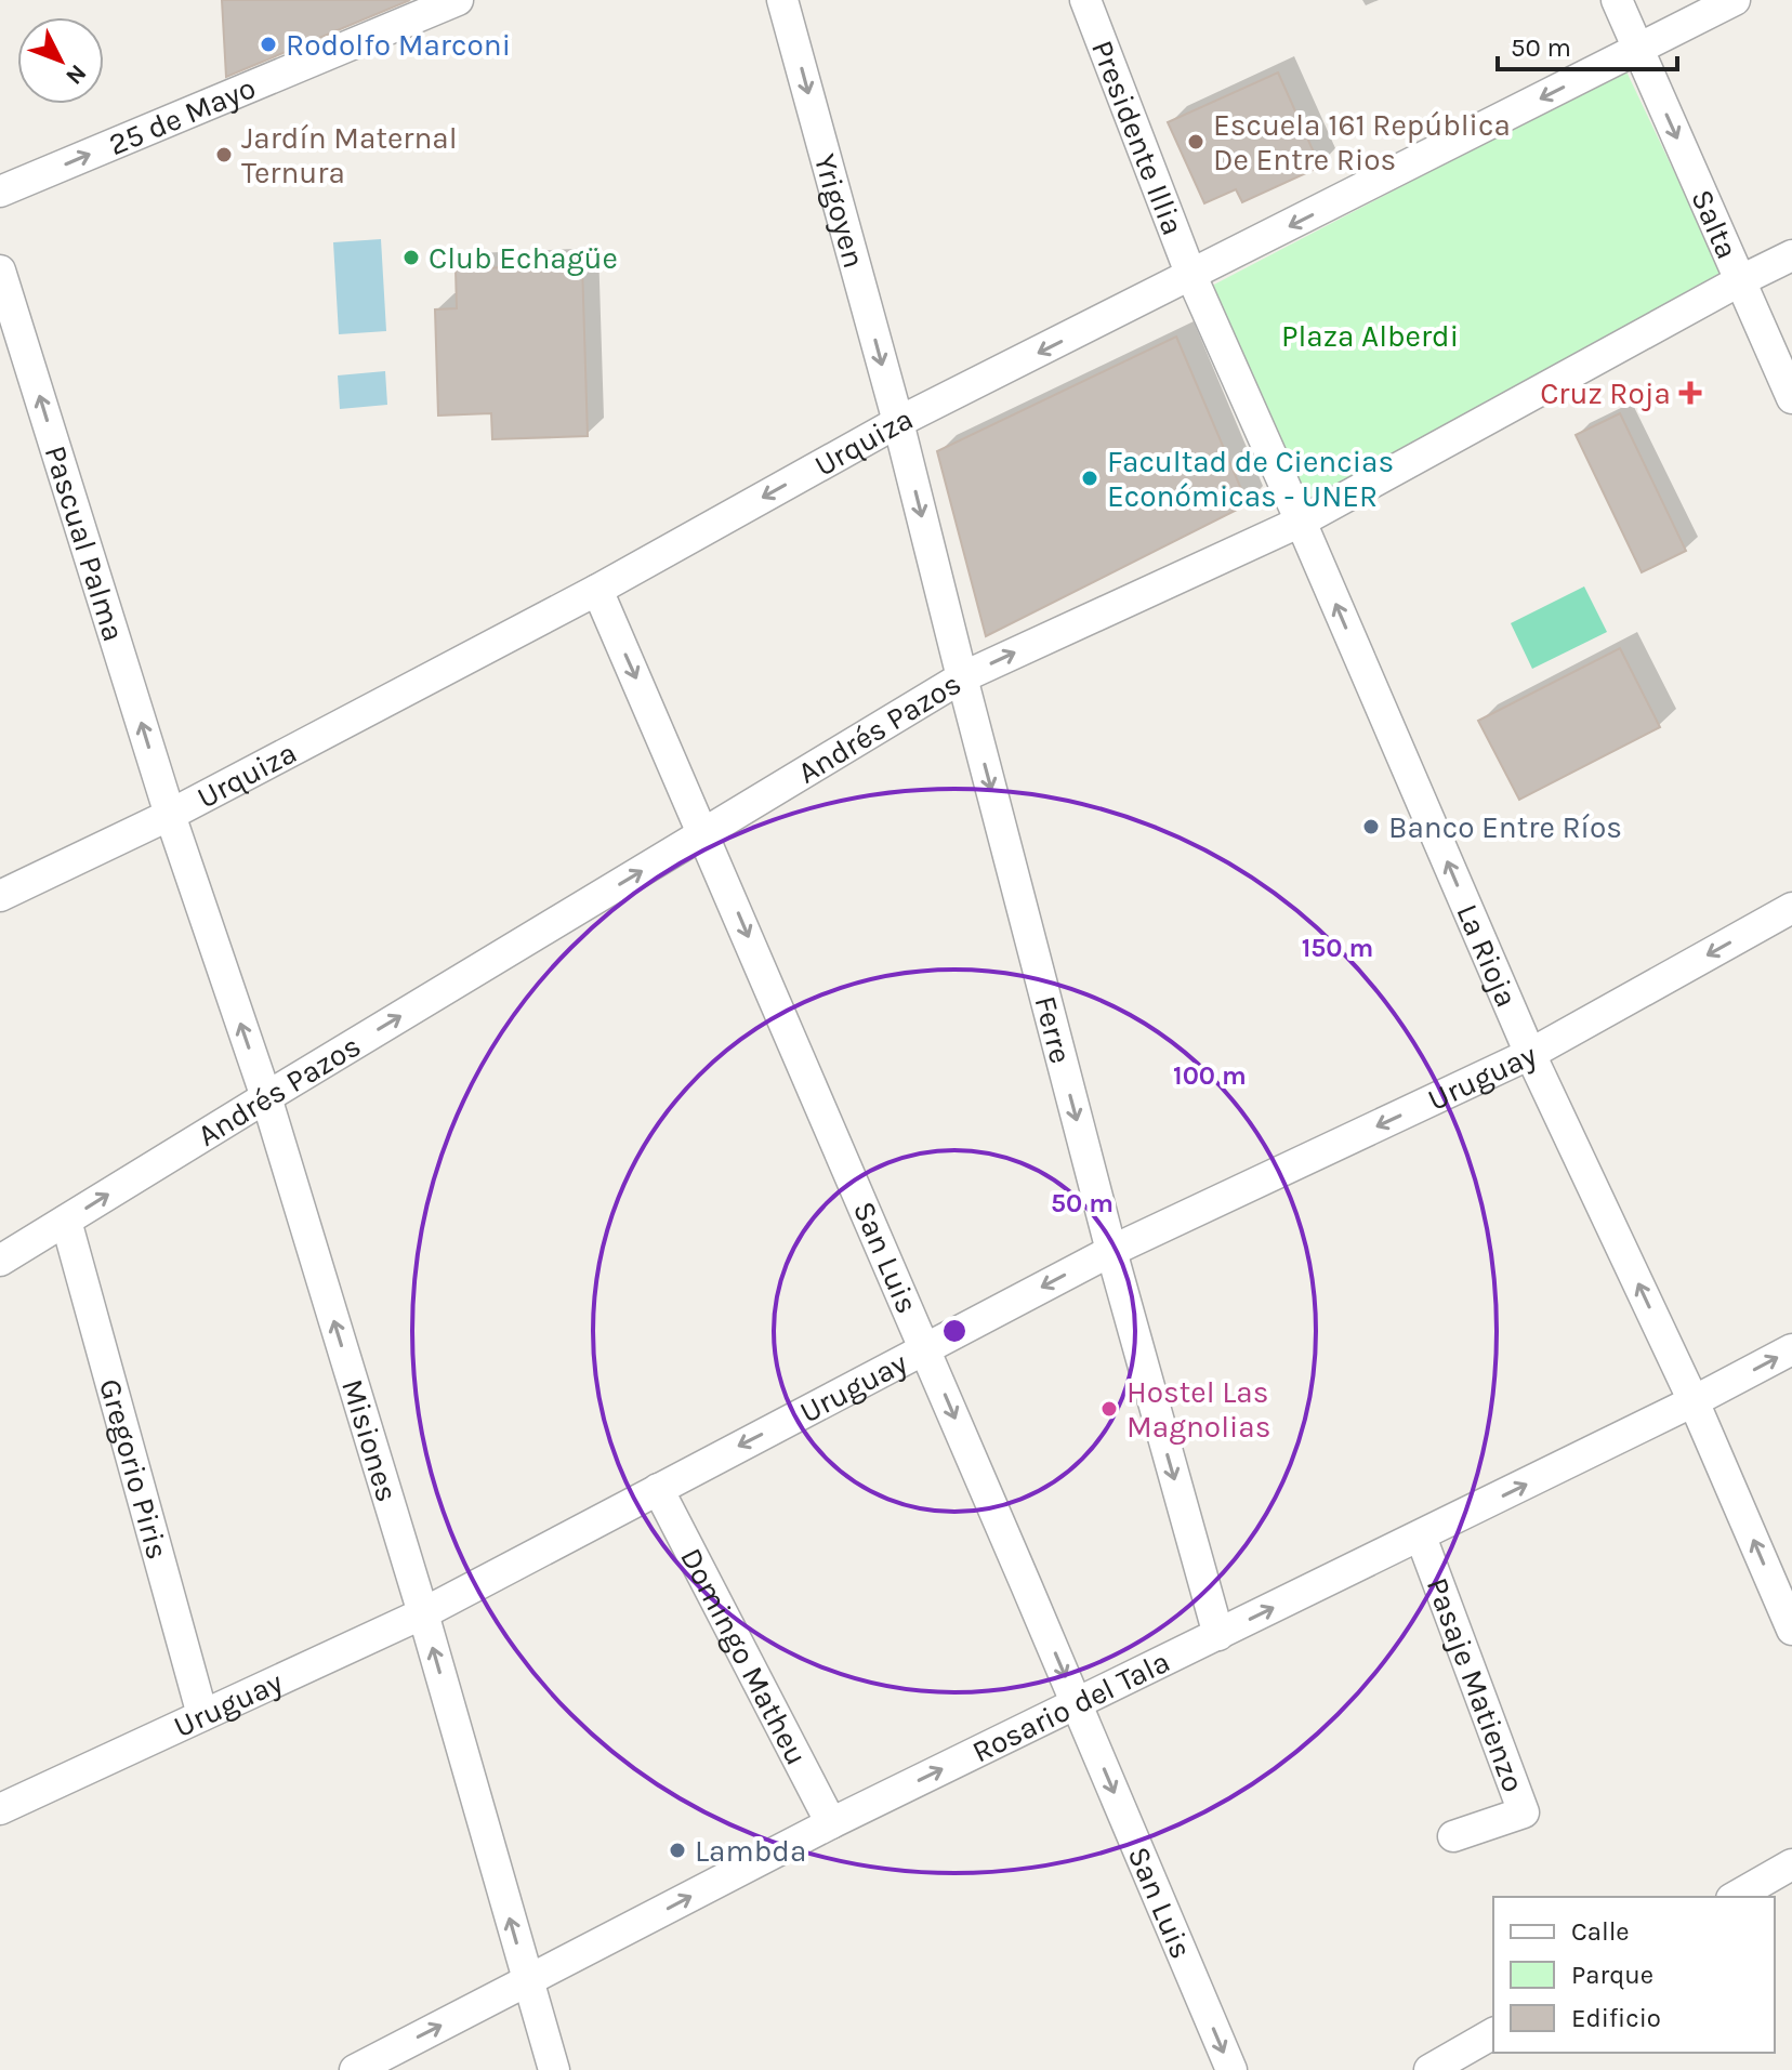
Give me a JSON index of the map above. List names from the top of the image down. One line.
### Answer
{"streets":{"street":["25 de Mayo","Presidente Illia","Yrigoyen","Salta","Urquiza","Pascual Palma","Andrés Pazos","La Rioja","Ferre","Uruguay","San Luis","Misiones","Gregorio Piris","Domingo Matheu","Pasaje Matienzo","Rosario del Tala"]},"crossings":[["Presidente Illia","Urquiza"],["Presidente Illia","La Rioja"],["Yrigoyen","Urquiza"],["Yrigoyen","Ferre"],["Salta","Urquiza"],["Salta","Andrés Pazos"],["Urquiza","Pascual Palma"],["Urquiza","La Rioja"],["Urquiza","Ferre"],["Urquiza","San Luis"],["Urquiza","Misiones"],["Pascual Palma","Misiones"],["Andrés Pazos","La Rioja"],["Andrés Pazos","Ferre"],["Andrés Pazos","San Luis"],["Andrés Pazos","Misiones"],["Andrés Pazos","Gregorio Piris"],["La Rioja","Uruguay"],["La Rioja","Rosario del Tala"],["Ferre","Uruguay"],["Ferre","Rosario del Tala"],["Uruguay","San Luis"],["Uruguay","Misiones"],["Uruguay","Gregorio Piris"],["Uruguay","Domingo Matheu"],["San Luis","Rosario del Tala"],["Misiones","Rosario del Tala"],["Domingo Matheu","Rosario del Tala"],["Pasaje Matienzo","Rosario del Tala"]],"one_way":["25 de Mayo","Yrigoyen","Salta","Urquiza","Pascual Palma","Andrés Pazos","La Rioja","Ferre","Uruguay","San Luis","Misiones","Rosario del Tala"],"parks":["Plaza Alberdi"],"places":{"other":["Rodolfo Marconi","Escuela 161 República De Entre Rios","Jardín Maternal Ternura","Club Echagüe","Facultad de Ciencias Económicas - UNER","Banco Entre Ríos","Hostel Las Magnolias","Lambda"],"health":["Cruz Roja"]},"legend":["Calle","Parque","Edificio"],"scale_bar":"50 m","north":"bottom right","rings":["150 m","100 m","50 m"]}
